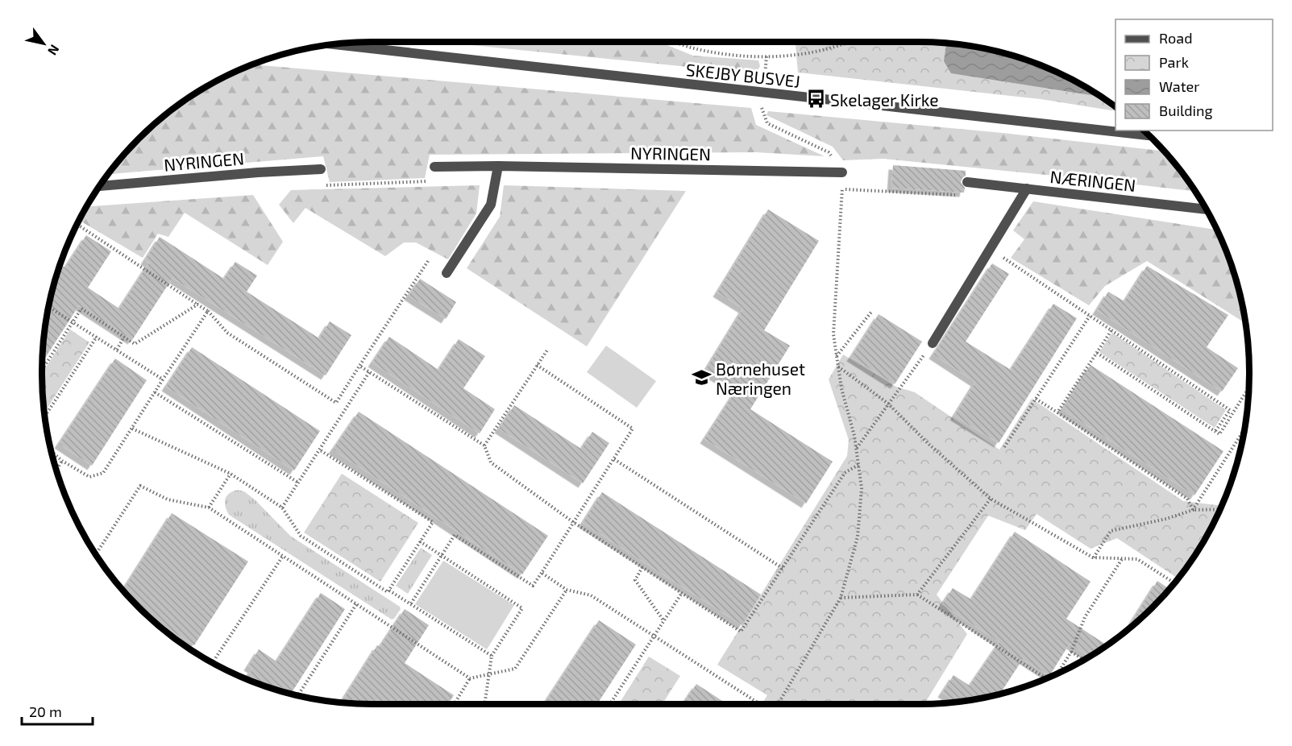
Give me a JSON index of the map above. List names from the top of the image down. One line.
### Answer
{"streets":{"street":["SKEJBY BUSVEJ","NYRINGEN","NÆRINGEN"]},"places":{"bus stop":["Skelager Kirke"],"school or university":["Børnehuset Næringen"]},"legend":["Road","Park","Water","Building"],"scale_bar":"20 m","north":"bottom right"}
